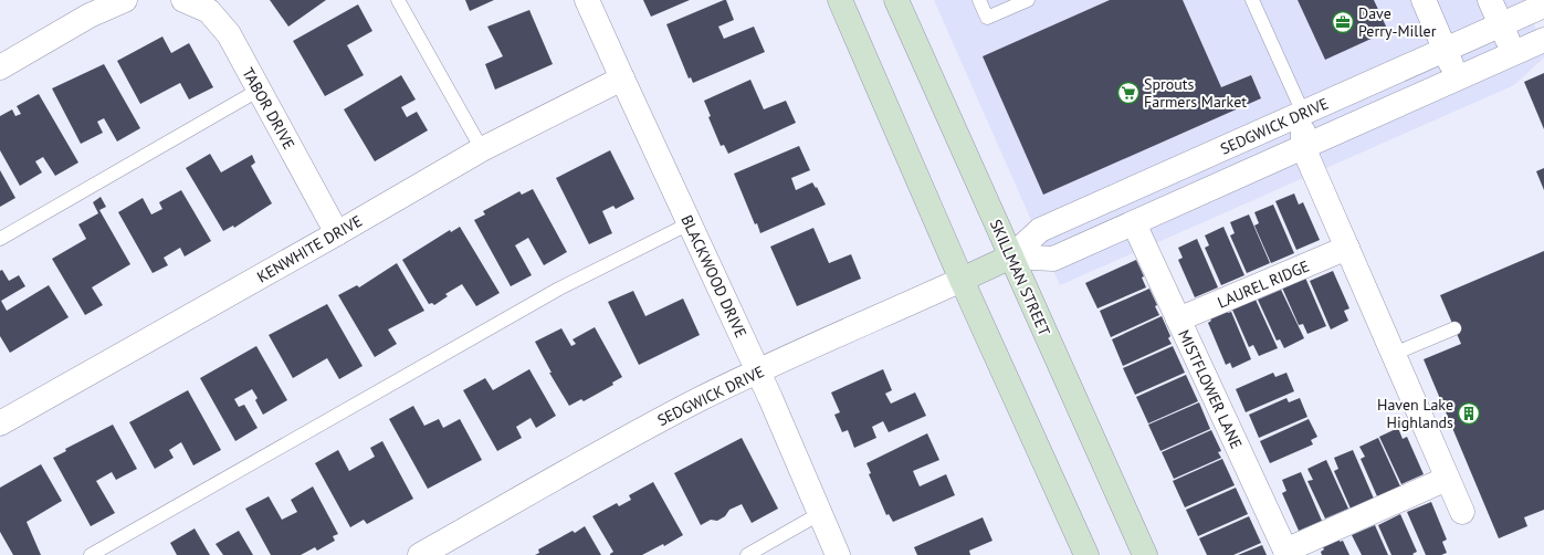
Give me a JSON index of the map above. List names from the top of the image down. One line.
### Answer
{"streets":{"main road":["SEDGWICK DRIVE","SKILLMAN STREET"],"street":["TABOR DRIVE","KENWHITE DRIVE","BLACKWOOD DRIVE","LAUREL RIDGE","MISTFLOWER LANE"]},"crossings":[["TABOR DRIVE","KENWHITE DRIVE"],["SEDGWICK DRIVE","BLACKWOOD DRIVE"],["SEDGWICK DRIVE","SKILLMAN STREET"],["SEDGWICK DRIVE","MISTFLOWER LANE"],["KENWHITE DRIVE","BLACKWOOD DRIVE"],["LAUREL RIDGE","MISTFLOWER LANE"]],"places":{"office":["Dave Perry-Miller"],"supermarket":["Sprouts Farmers Market"],"building":["Haven Lake Highlands"]}}
